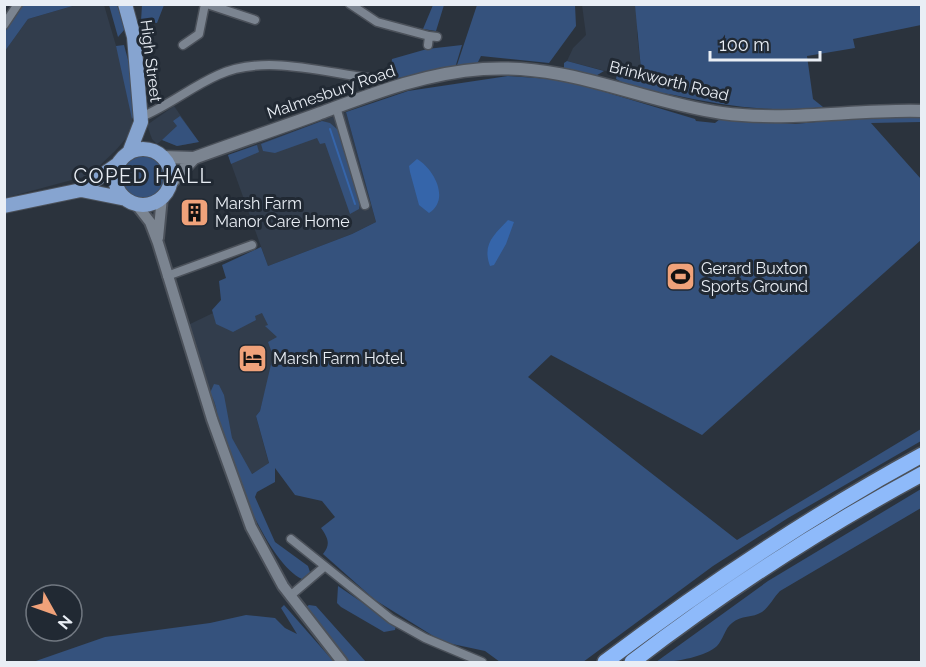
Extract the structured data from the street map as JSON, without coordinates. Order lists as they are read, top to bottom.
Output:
{
  "streets": {
    "main road": ["High Street", "Brinkworth Road", "Malmesbury Road"]
  },
  "crossings": [
    ["Brinkworth Road", "Malmesbury Road"]
  ],
  "districts": ["COPED HALL"],
  "places": {
    "building": ["Marsh Farm Manor Care Home"],
    "sports": ["Gerard Buxton Sports Ground"],
    "hotel": ["Marsh Farm Hotel"]
  },
  "scale_bar": "100 m",
  "north": "bottom right"
}
